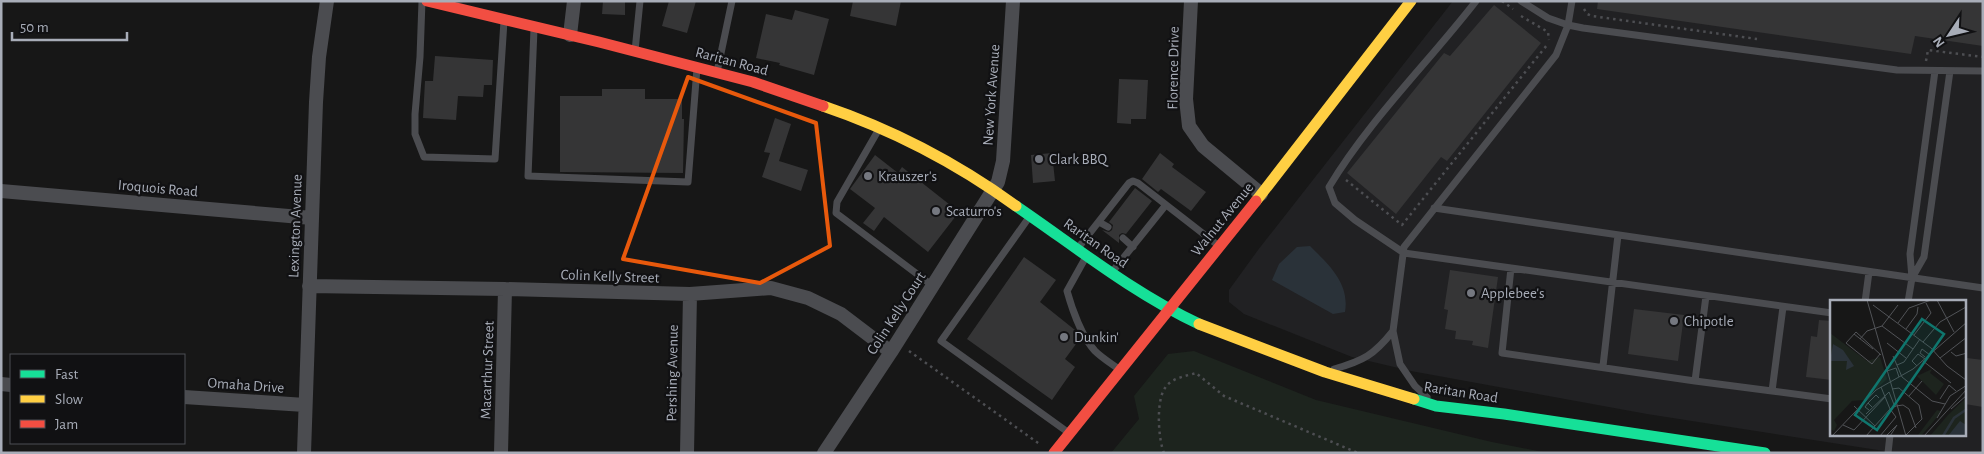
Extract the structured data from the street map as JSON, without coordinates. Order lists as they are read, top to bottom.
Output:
{
  "streets": {
    "main road": ["Raritan Road", "Walnut Avenue"],
    "street": [
      "Florence Drive",
      "New York Avenue",
      "Iroquois Road",
      "Lexington Avenue",
      "Colin Kelly Street",
      "Colin Kelly Court",
      "Macarthur Street",
      "Pershing Avenue",
      "Omaha Drive"
    ]
  },
  "crossings": [
    ["Raritan Road", "New York Avenue"],
    ["Raritan Road", "Walnut Avenue"],
    ["Raritan Road", "Colin Kelly Court"],
    ["Florence Drive", "Walnut Avenue"],
    ["New York Avenue", "Colin Kelly Court"],
    ["Iroquois Road", "Lexington Avenue"],
    ["Lexington Avenue", "Colin Kelly Street"],
    ["Lexington Avenue", "Omaha Drive"],
    ["Colin Kelly Street", "Colin Kelly Court"],
    ["Colin Kelly Street", "Macarthur Street"],
    ["Colin Kelly Street", "Pershing Avenue"]
  ],
  "places": [
    "Clark BBQ",
    "Krauszer's",
    "Scaturro's",
    "Applebee's",
    "Chipotle",
    "Dunkin'"
  ],
  "legend": ["Fast", "Slow", "Jam"],
  "scale_bar": "50 m",
  "north": "bottom left"
}
